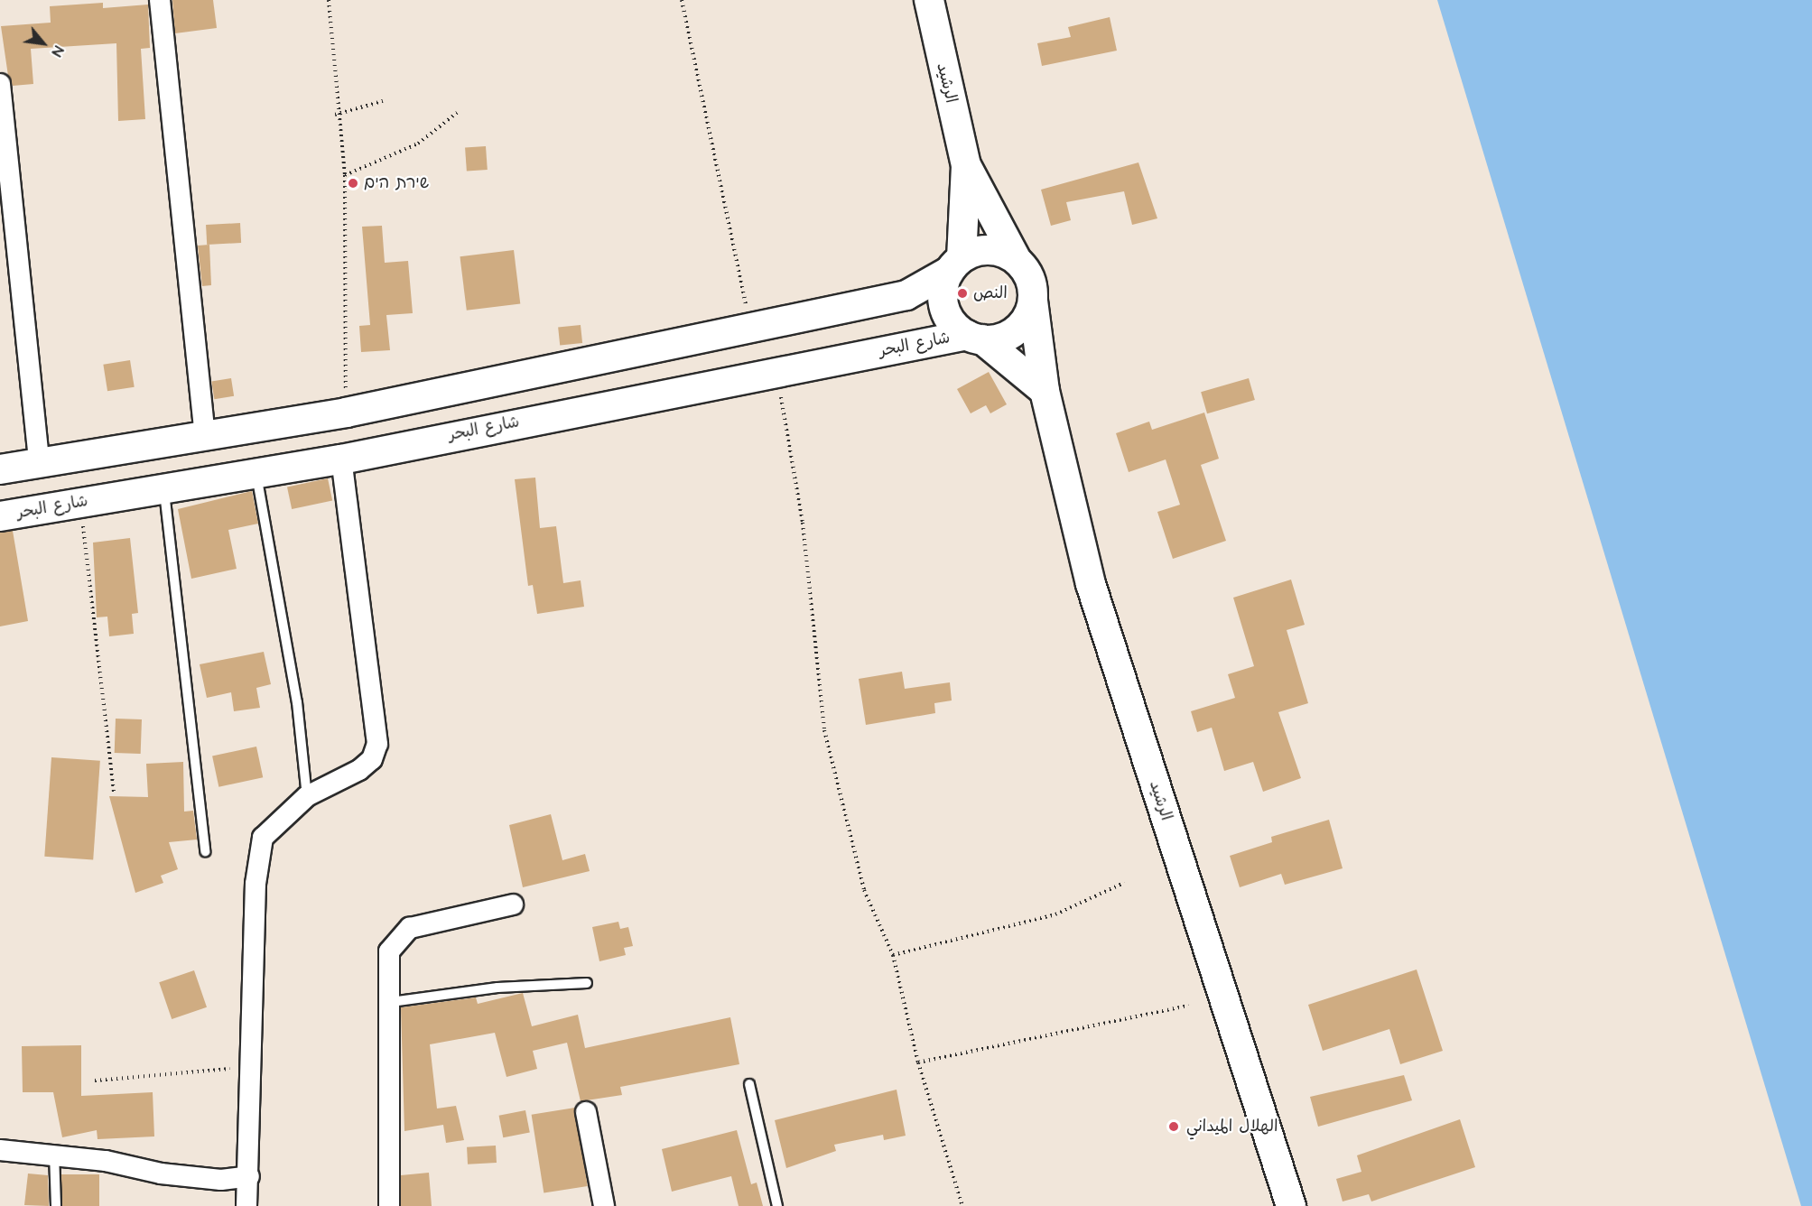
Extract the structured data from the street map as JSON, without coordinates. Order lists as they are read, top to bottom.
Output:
{
  "streets": {
    "main road": ["الرشيد", "شارع البحر"]
  },
  "crossings": [
    ["الرشيد", "شارع البحر"]
  ],
  "places": ["שירת הים", "النص", "الهلال الميداني"],
  "north": "bottom right"
}
